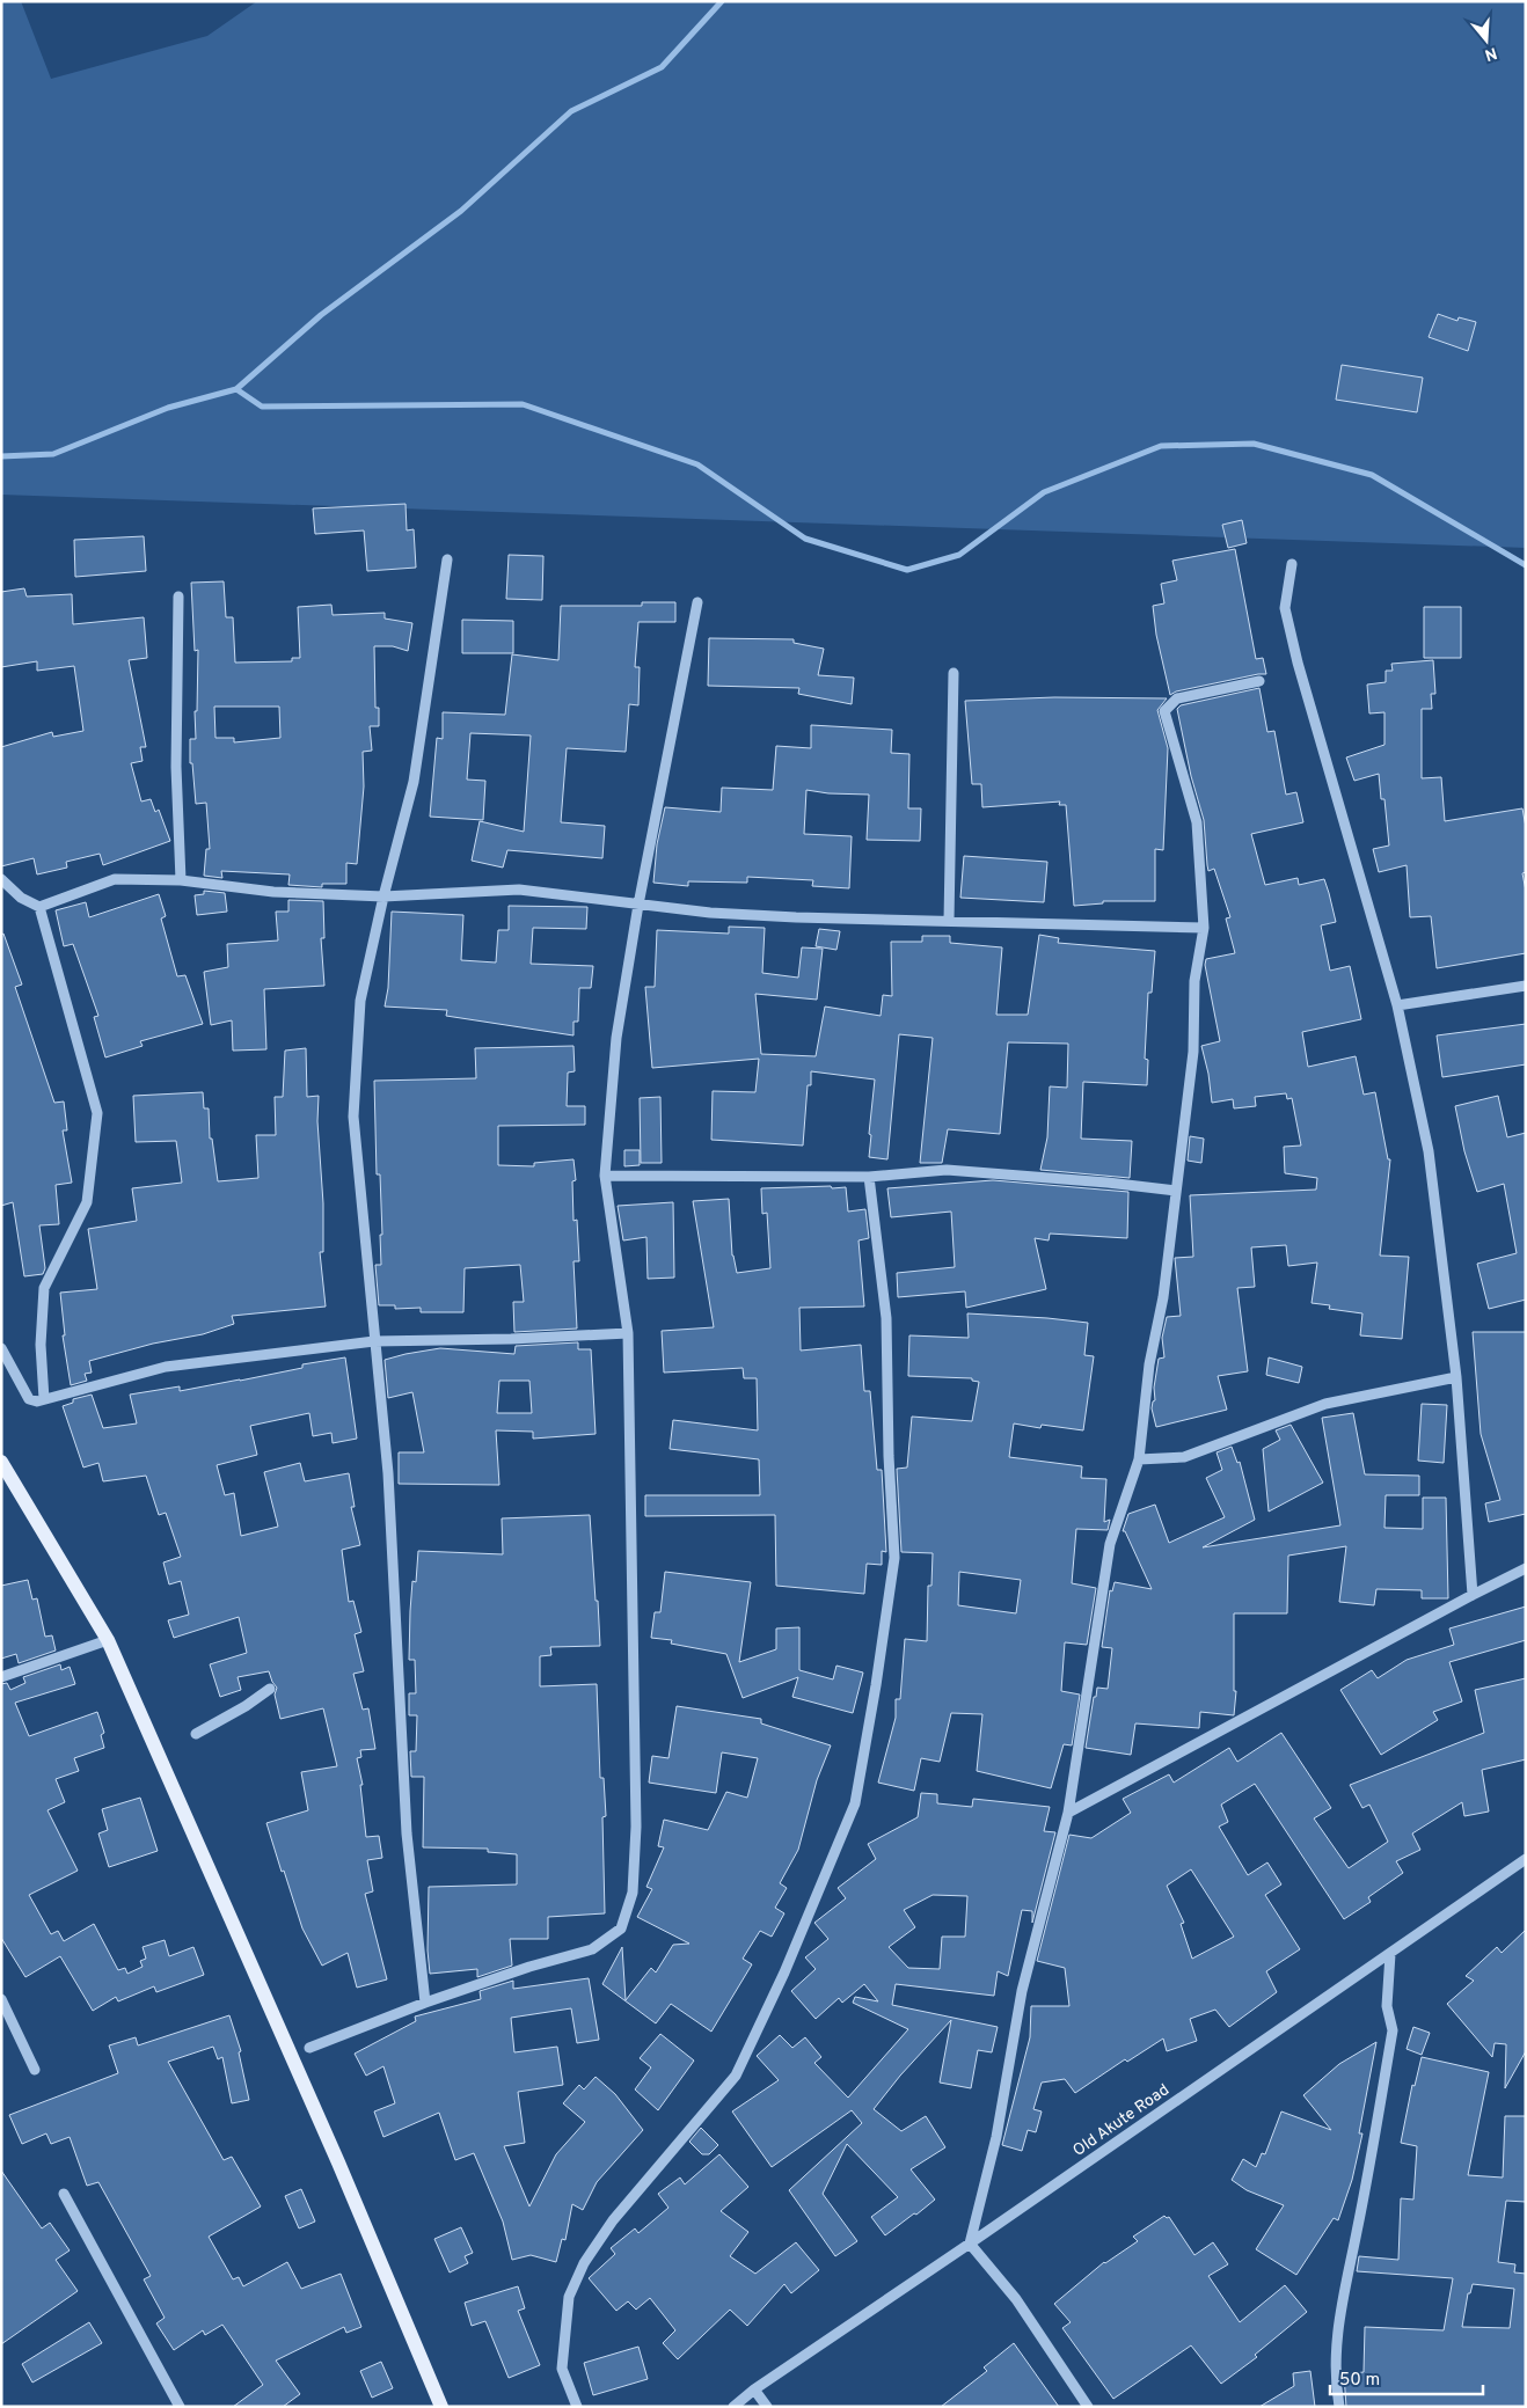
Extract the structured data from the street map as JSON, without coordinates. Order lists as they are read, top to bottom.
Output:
{
  "streets": {
    "street": ["Old Akute Road"]
  },
  "scale_bar": "50 m",
  "north": "bottom"
}
